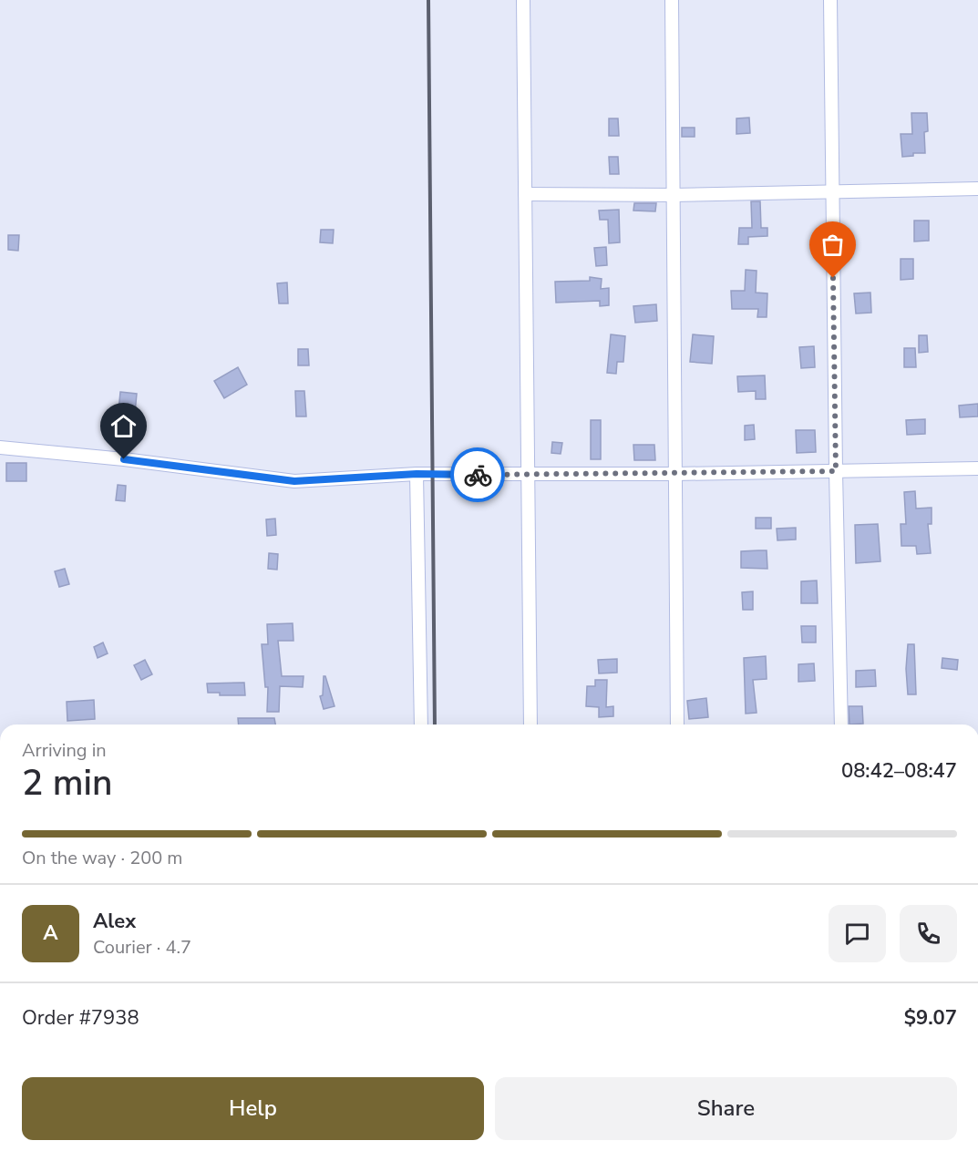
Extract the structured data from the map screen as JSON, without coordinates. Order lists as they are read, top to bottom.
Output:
{
  "page": {
    "heading": ["2 min", "Arriving in", "08:42–08:47"],
    "panel": [
      "Alex",
      "Courier · 4.7",
      "Order #7938",
      "$9.07"
    ],
    "bar": "On the way · 200 m",
    "round": "A",
    "buttons": ["Help", "Share"]
  }
}
